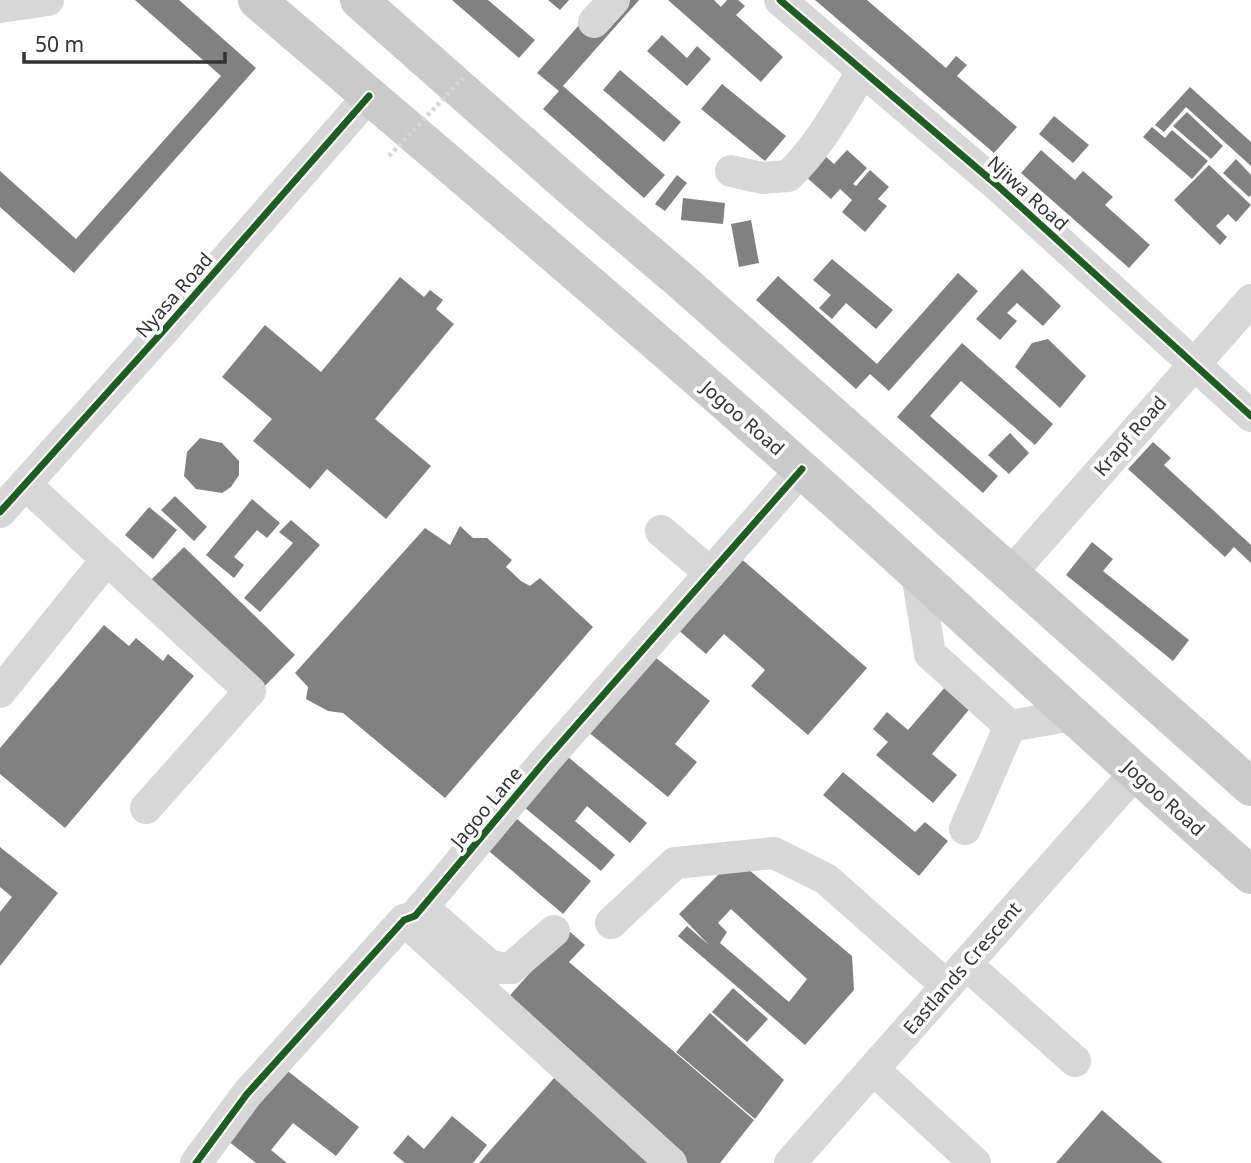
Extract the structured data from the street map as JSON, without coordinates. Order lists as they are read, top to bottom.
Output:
{
  "streets": {
    "main road": ["Jogoo Road"],
    "street": [
      "Njiwa Road",
      "Nyasa Road",
      "Krapf Road",
      "Jagoo Lane",
      "Eastlands Crescent"
    ]
  },
  "crossings": [
    ["Njiwa Road", "Krapf Road"],
    ["Nyasa Road", "Jogoo Road"],
    ["Jogoo Road", "Jagoo Lane"],
    ["Jogoo Road", "Eastlands Crescent"]
  ],
  "scale_bar": "50 m"
}
